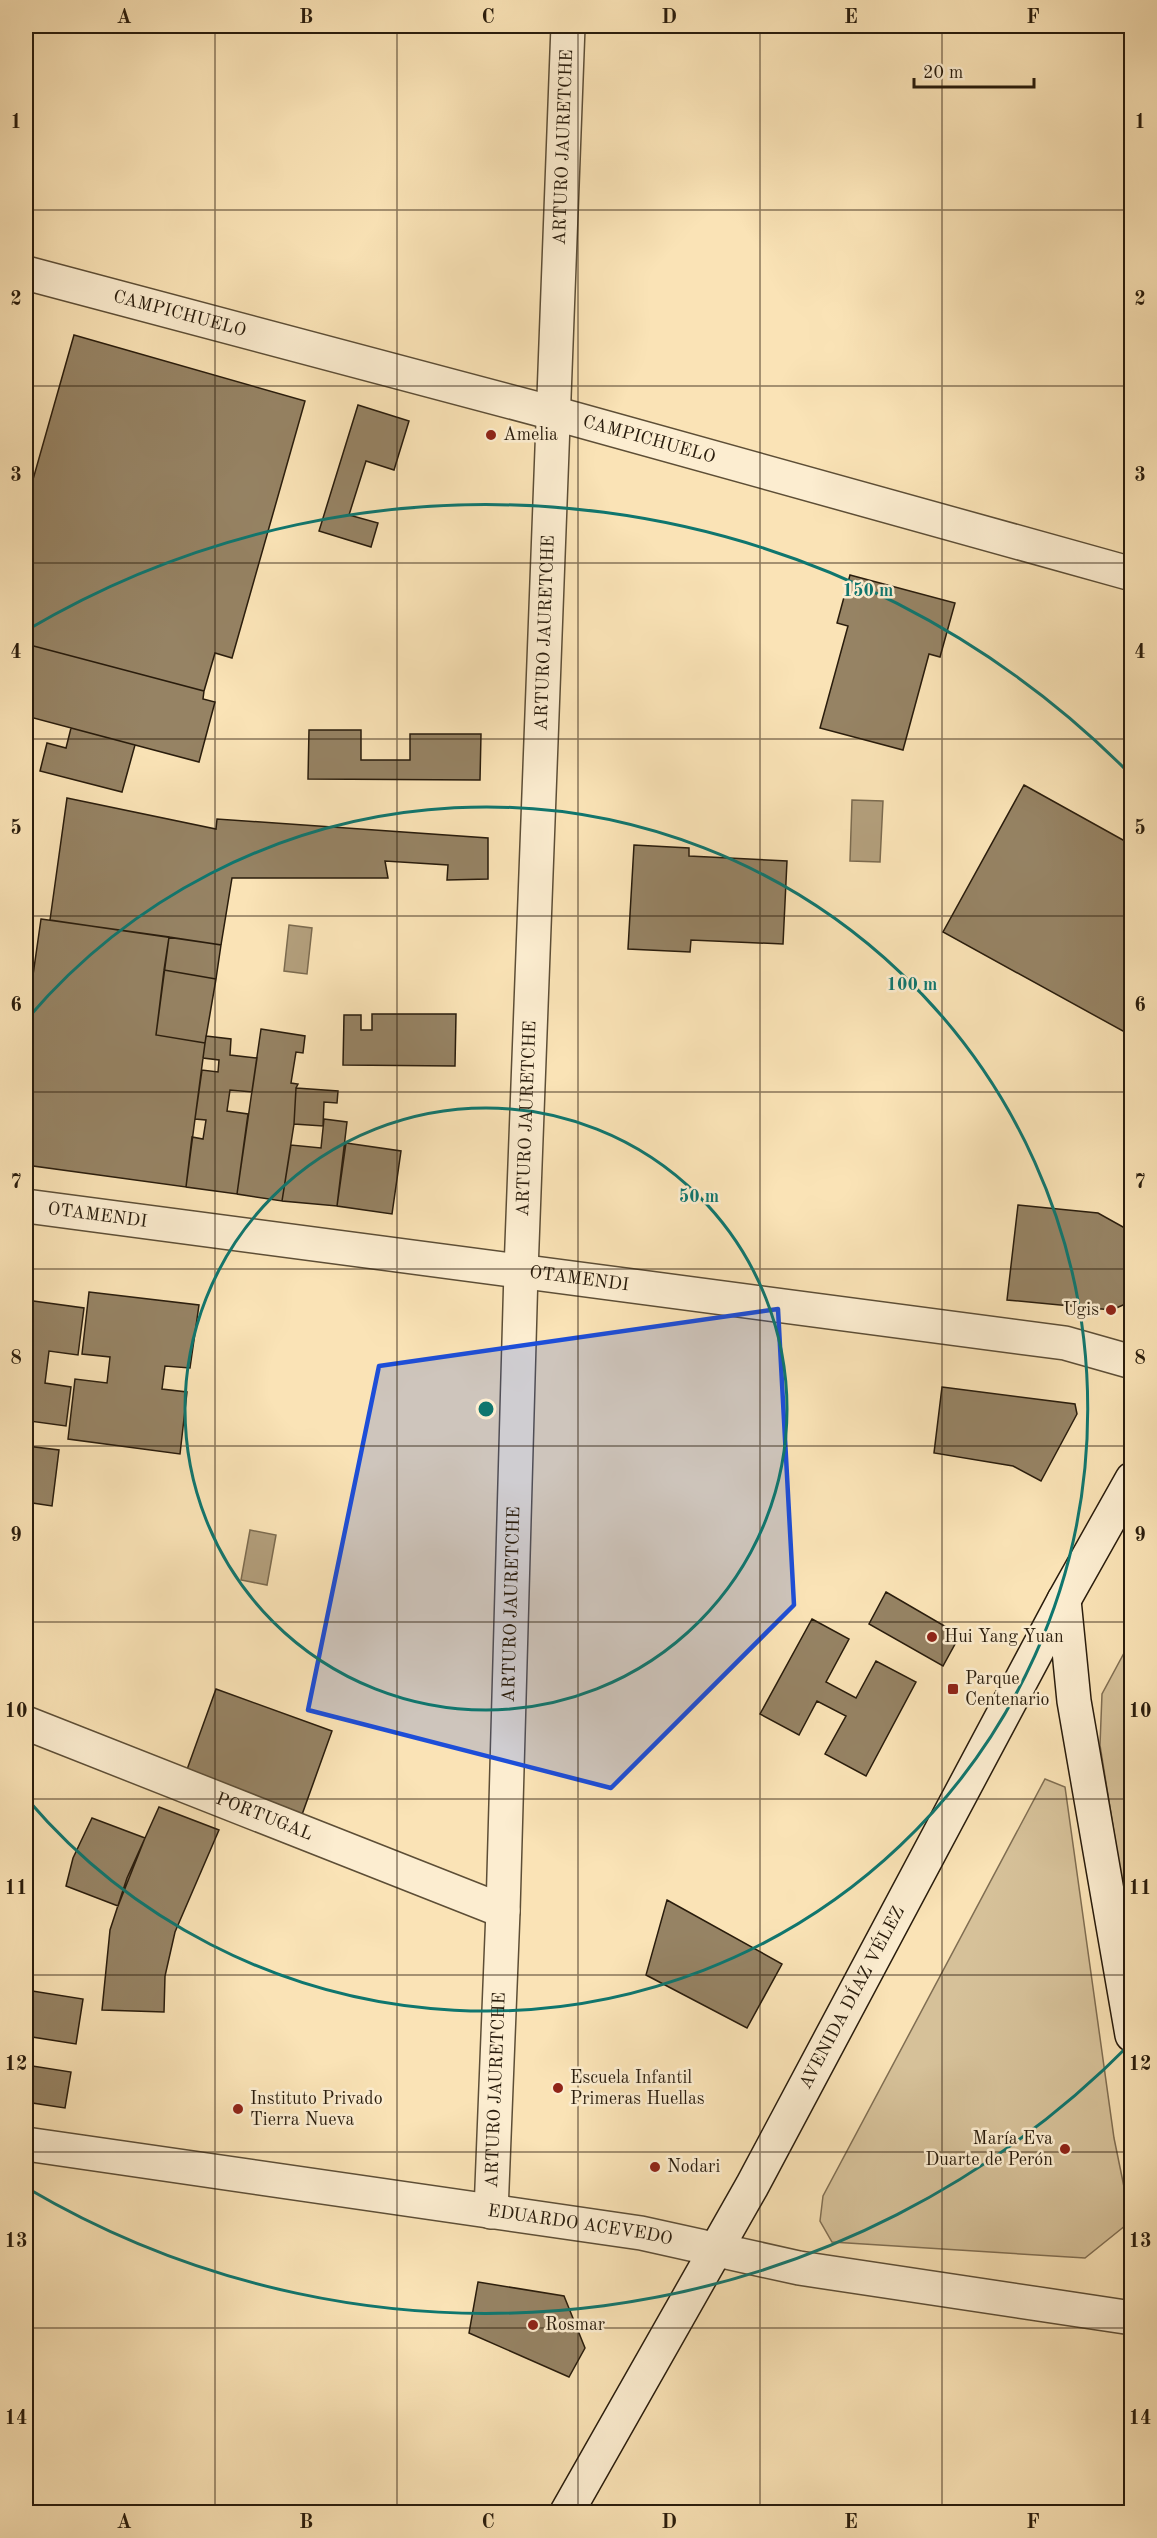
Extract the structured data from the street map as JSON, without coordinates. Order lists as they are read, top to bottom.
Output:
{
  "streets": {
    "street": [
      "ARTURO JAURETCHE",
      "CAMPICHUELO",
      "OTAMENDI",
      "PORTUGAL",
      "AVENIDA DÍAZ VÉLEZ",
      "EDUARDO ACEVEDO"
    ]
  },
  "crossings": [
    ["ARTURO JAURETCHE", "CAMPICHUELO"],
    ["ARTURO JAURETCHE", "OTAMENDI"],
    ["ARTURO JAURETCHE", "PORTUGAL"],
    ["ARTURO JAURETCHE", "EDUARDO ACEVEDO"],
    ["AVENIDA DÍAZ VÉLEZ", "EDUARDO ACEVEDO"]
  ],
  "places": {
    "other": [
      "Amelia",
      "Ugis",
      "Hui Yang Yuan",
      "Escuela Infantil Primeras Huellas",
      "Instituto Privado Tierra Nueva",
      "María Eva Duarte de Perón",
      "Nodari",
      "Rosmar"
    ],
    "transit": ["Parque Centenario"]
  },
  "scale_bar": "20 m",
  "grid": {
    "columns": [
      "A",
      "B",
      "C",
      "D",
      "E",
      "F"
    ],
    "rows": [
      "1",
      "2",
      "3",
      "4",
      "5",
      "6",
      "7",
      "8",
      "9",
      "10",
      "11",
      "12",
      "13",
      "14"
    ]
  },
  "rings": ["150 m", "100 m", "50 m"]
}
